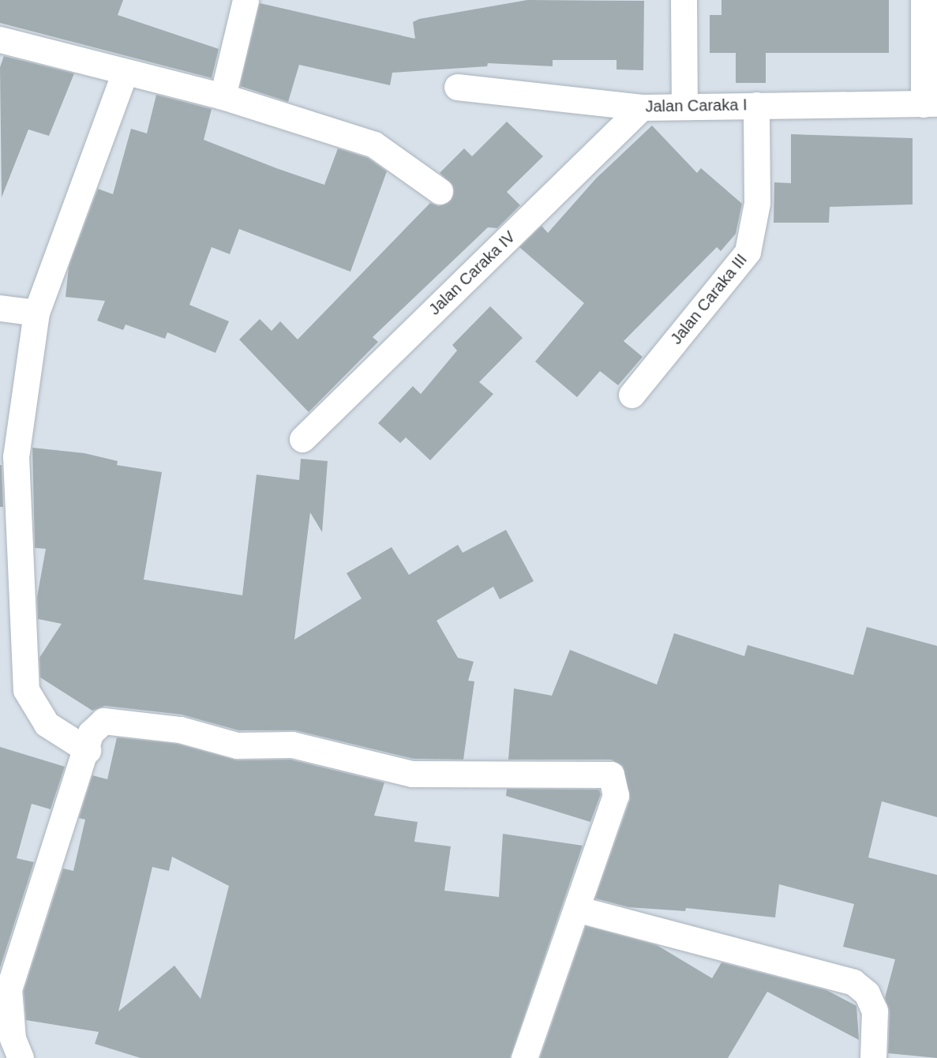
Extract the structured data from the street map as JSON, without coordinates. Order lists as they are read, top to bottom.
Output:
{
  "streets": {
    "street": ["Jalan Caraka I", "Jalan Caraka IV", "Jalan Caraka III"]
  },
  "crossings": [
    ["Jalan Caraka I", "Jalan Caraka IV"],
    ["Jalan Caraka I", "Jalan Caraka III"]
  ]
}
